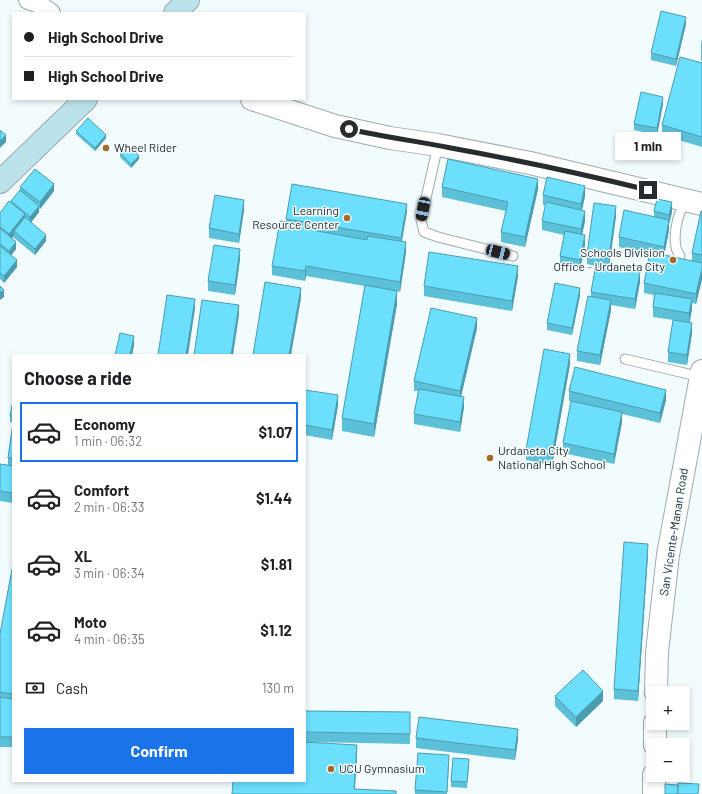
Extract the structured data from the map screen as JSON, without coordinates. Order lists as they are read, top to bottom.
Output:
{
  "streets": {
    "street": ["San Vicente-Manan Road"]
  },
  "places": [
    "Wheel Rider",
    "Learning Resource Center",
    "Schools Division Office - Urdaneta City",
    "Urdaneta City National High School",
    "UCU Gymnasium"
  ],
  "page": {
    "banner": ["High School Drive", "High School Drive"],
    "bubble": "1 min",
    "heading": "Choose a ride",
    "list": [
      {
        "name": "Economy",
        "note": "1 min · 06:32",
        "value": "$1.07"
      },
      {
        "name": "Comfort",
        "note": "2 min · 06:33",
        "value": "$1.44"
      },
      {
        "name": "XL",
        "note": "3 min · 06:34",
        "value": "$1.81"
      },
      {
        "name": "Moto",
        "note": "4 min · 06:35",
        "value": "$1.12"
      }
    ],
    "pay": ["Cash", "130 m"],
    "map_buttons": ["+", "−"],
    "buttons": "Confirm"
  }
}
